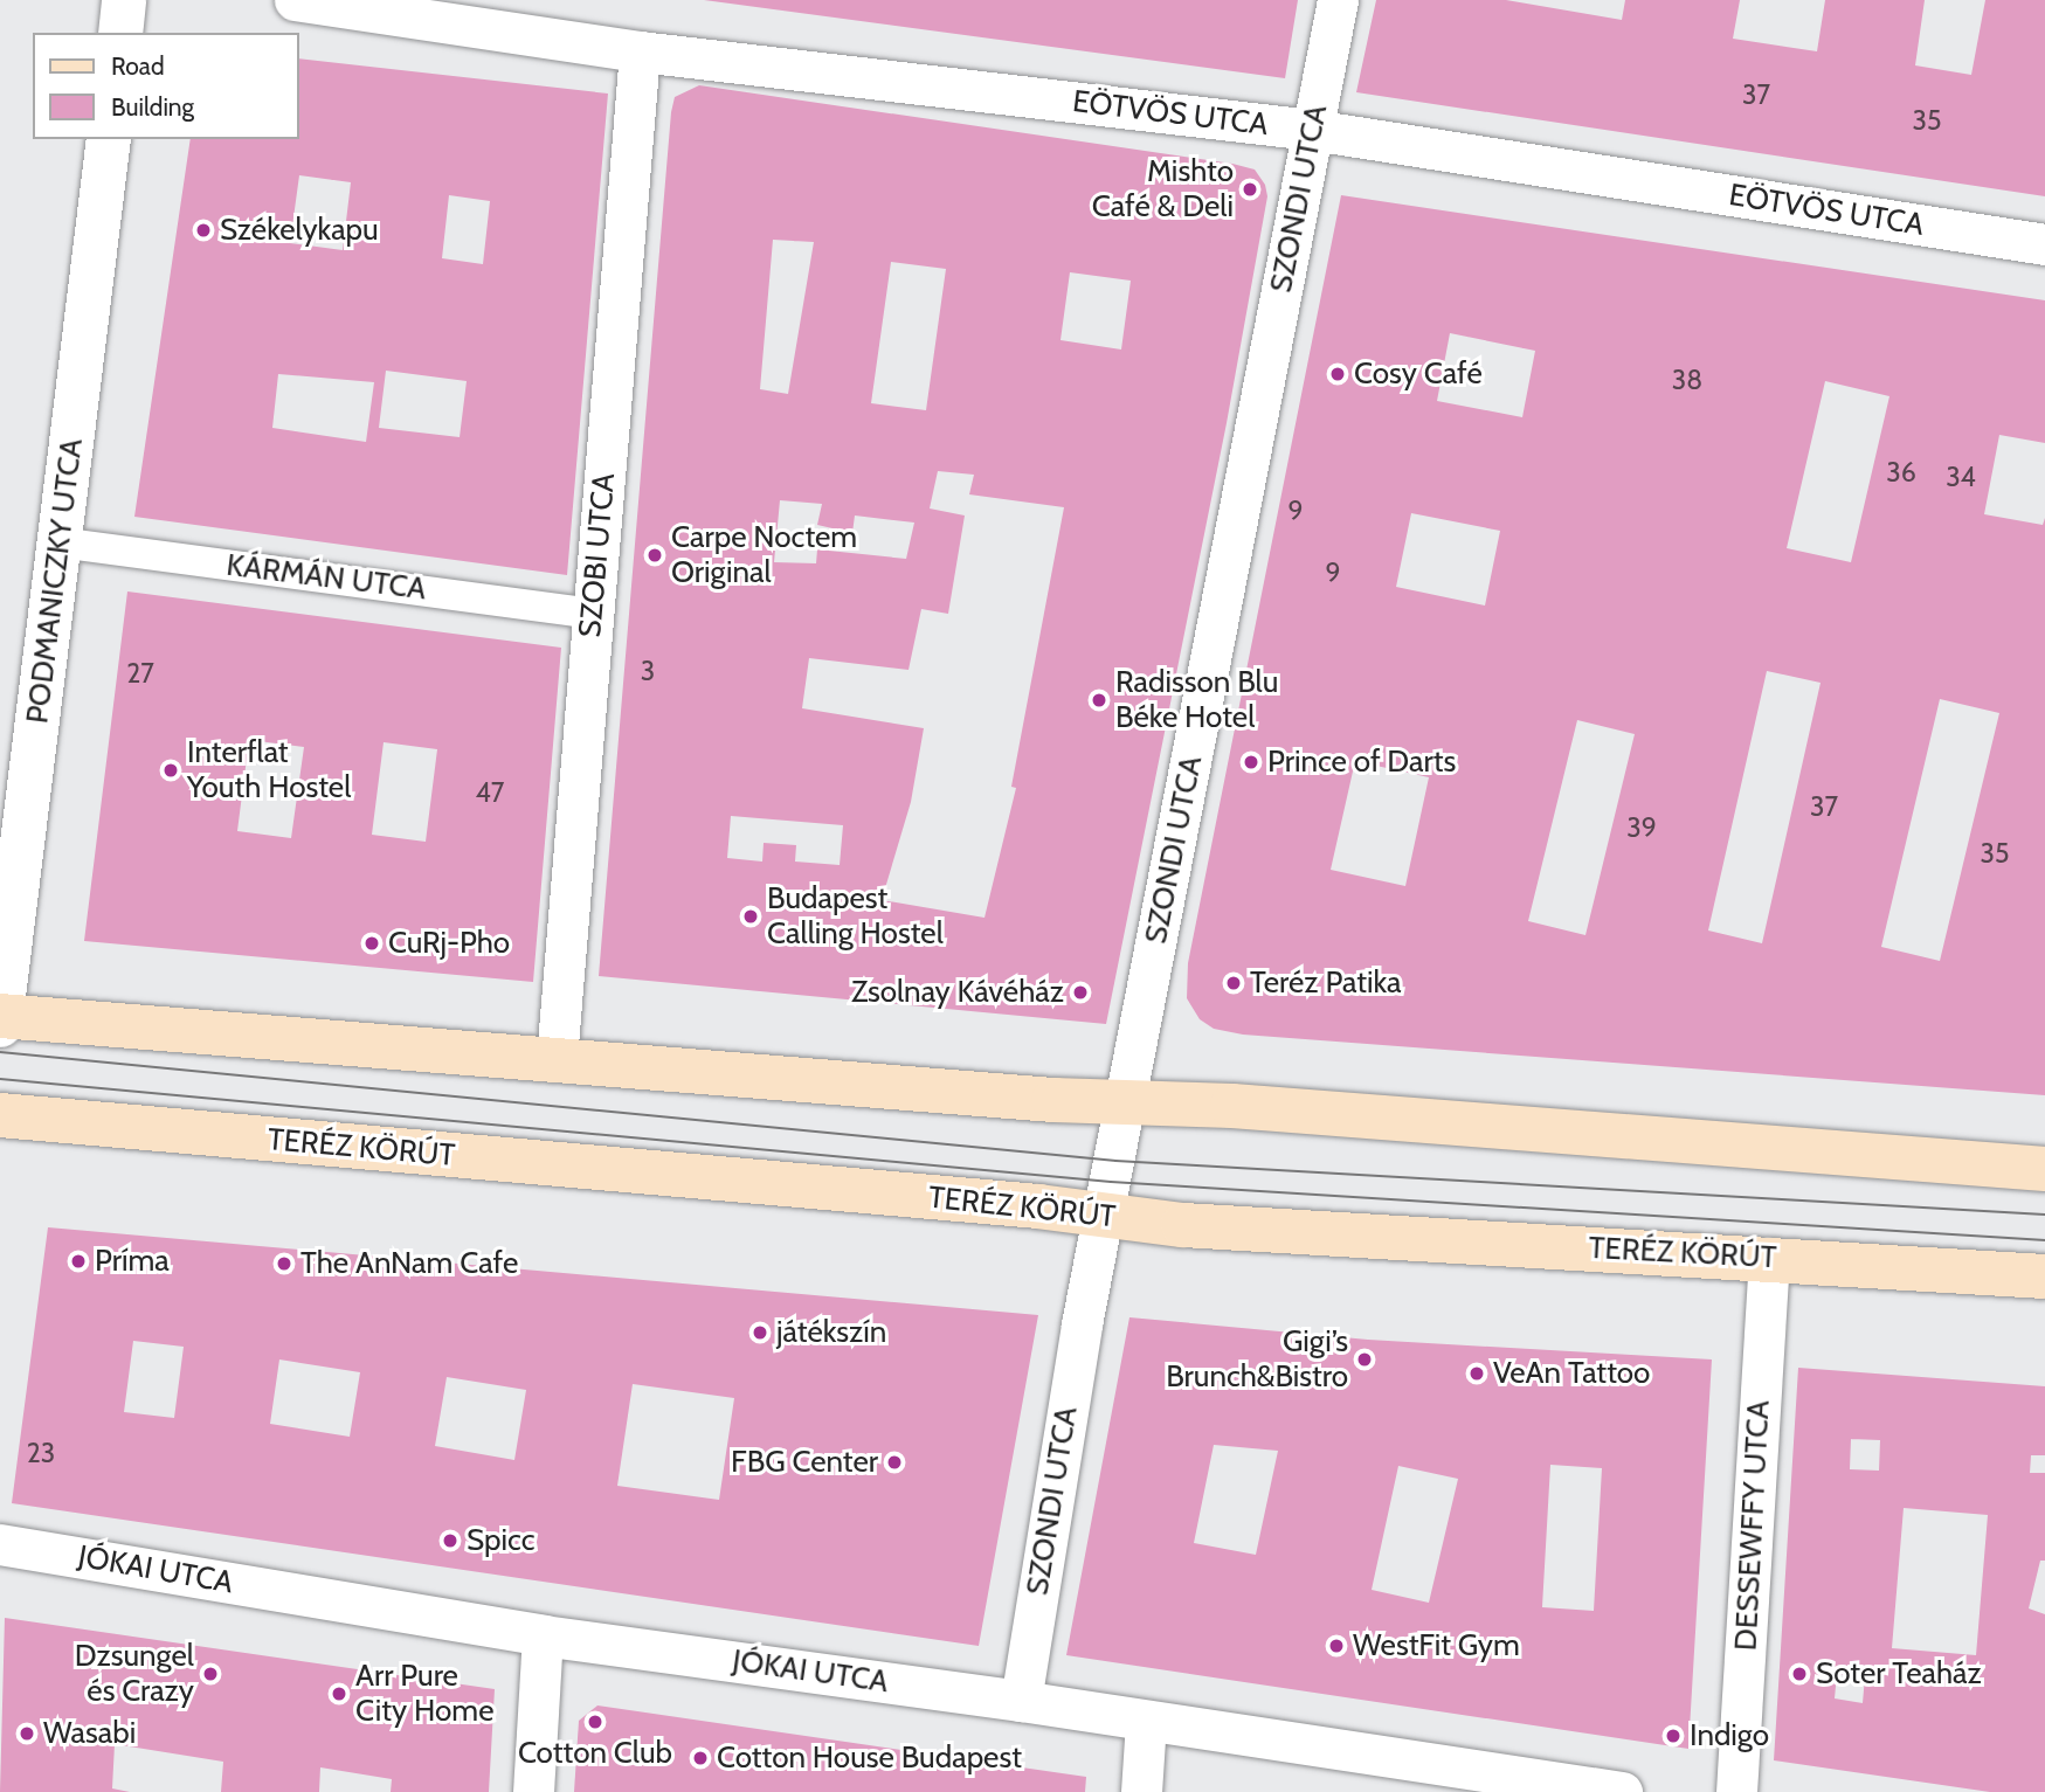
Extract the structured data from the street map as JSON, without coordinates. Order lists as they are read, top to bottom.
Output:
{
  "streets": {
    "main road": ["TERÉZ KÖRÚT"],
    "street": [
      "EÖTVÖS UTCA",
      "SZONDI UTCA",
      "SZOBI UTCA",
      "KÁRMÁN UTCA",
      "PODMANICZKY UTCA",
      "DESSEWFFY UTCA",
      "JÓKAI UTCA"
    ]
  },
  "crossings": [
    ["EÖTVÖS UTCA", "SZONDI UTCA"],
    ["EÖTVÖS UTCA", "SZOBI UTCA"],
    ["SZONDI UTCA", "TERÉZ KÖRÚT"],
    ["SZONDI UTCA", "JÓKAI UTCA"],
    ["SZOBI UTCA", "KÁRMÁN UTCA"],
    ["KÁRMÁN UTCA", "PODMANICZKY UTCA"],
    ["TERÉZ KÖRÚT", "DESSEWFFY UTCA"]
  ],
  "places": [
    "Mishto Café & Deli",
    "Székelykapu",
    "Cosy Café",
    "Carpe Noctem Original",
    "Radisson Blu Béke Hotel",
    "Prince of Darts",
    "Interflat Youth Hostel",
    "Budapest Calling Hostel",
    "CuRj-Pho",
    "Teréz Patika",
    "Zsolnay Kávéház",
    "Príma",
    "The AnNam Cafe",
    "játékszín",
    "Gigi’s Brunch&Bistro",
    "VeAn Tattoo",
    "FBG Center",
    "Spicc",
    "WestFit Gym",
    "Dzsungel és Crazy",
    "Soter Teaház",
    "Arr Pure City Home",
    "Cotton Club",
    "Wasabi",
    "Indigo",
    "Cotton House Budapest"
  ],
  "house_numbers": [
    "37",
    "35",
    "38",
    "36",
    "34",
    "9",
    "9",
    "3",
    "27",
    "47",
    "37",
    "39",
    "35",
    "23"
  ],
  "legend": ["Road", "Building"]
}
